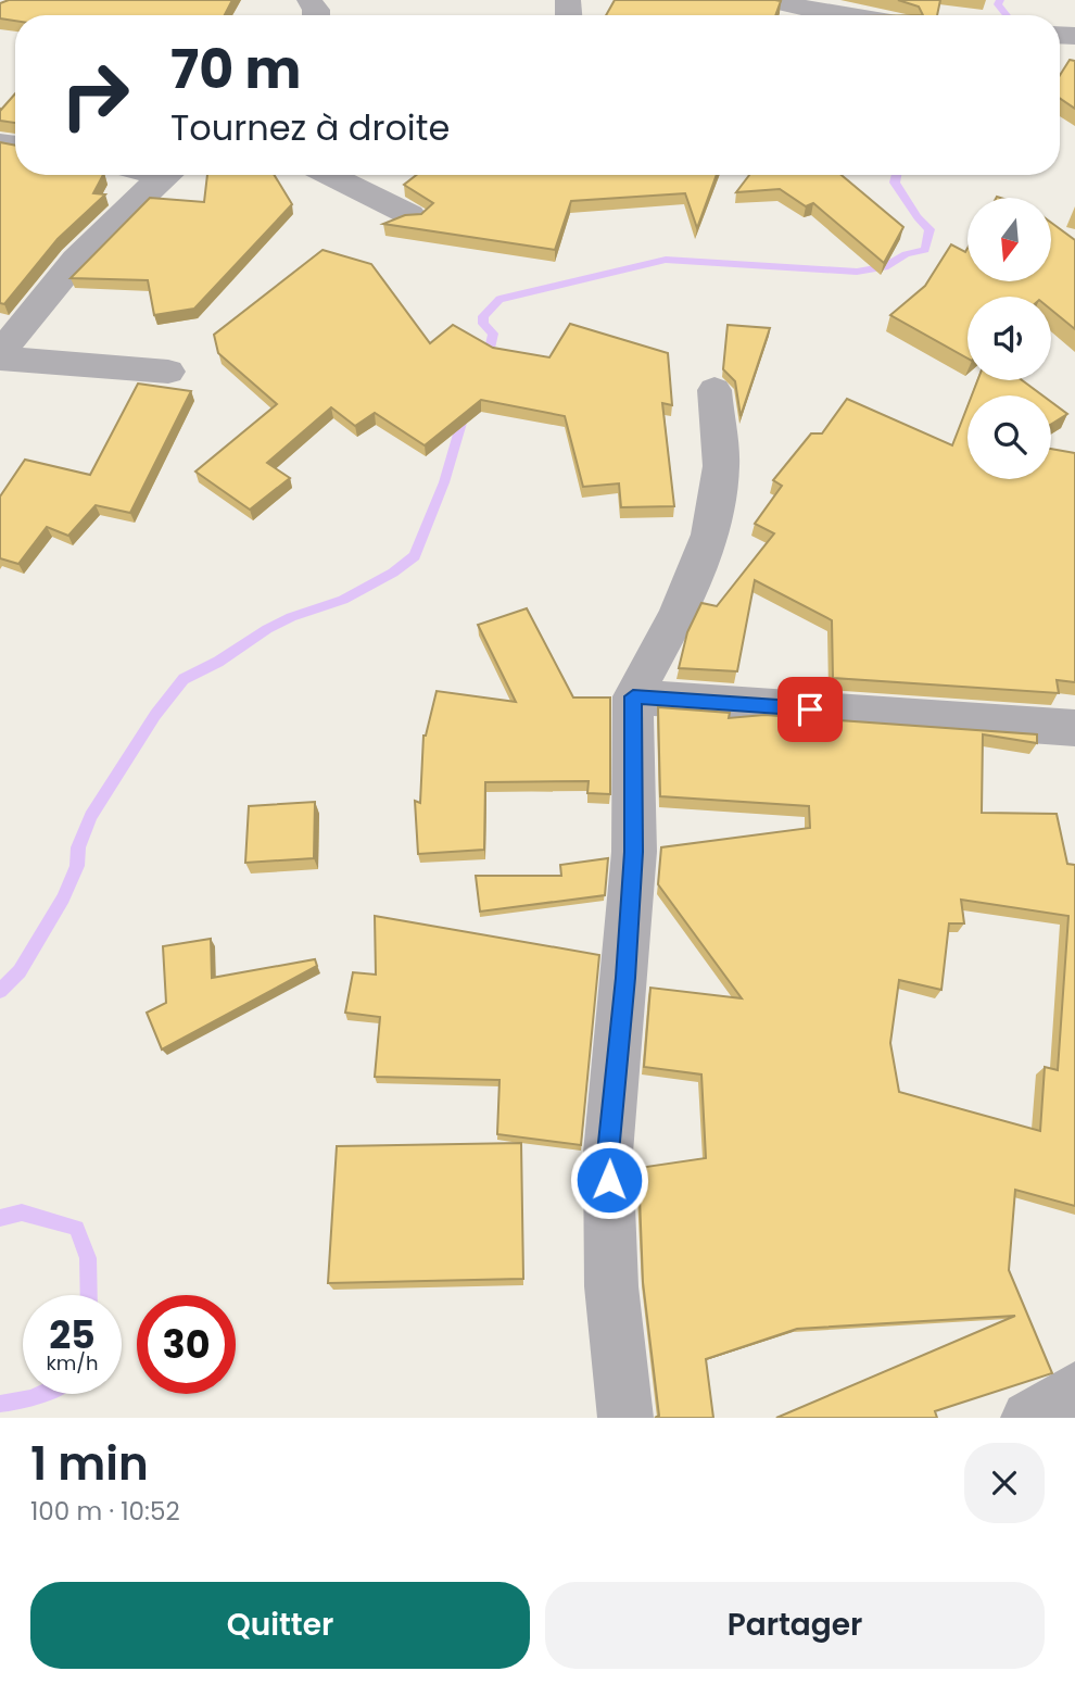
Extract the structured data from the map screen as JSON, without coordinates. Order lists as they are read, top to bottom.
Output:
{
  "north": "bottom",
  "page": {
    "turn": ["70 m", "Tournez à droite"],
    "speed": "25 km/h",
    "limit": "30",
    "heading": ["1 min", "100 m · 10:52"],
    "buttons": ["Quitter", "Partager"]
  }
}
